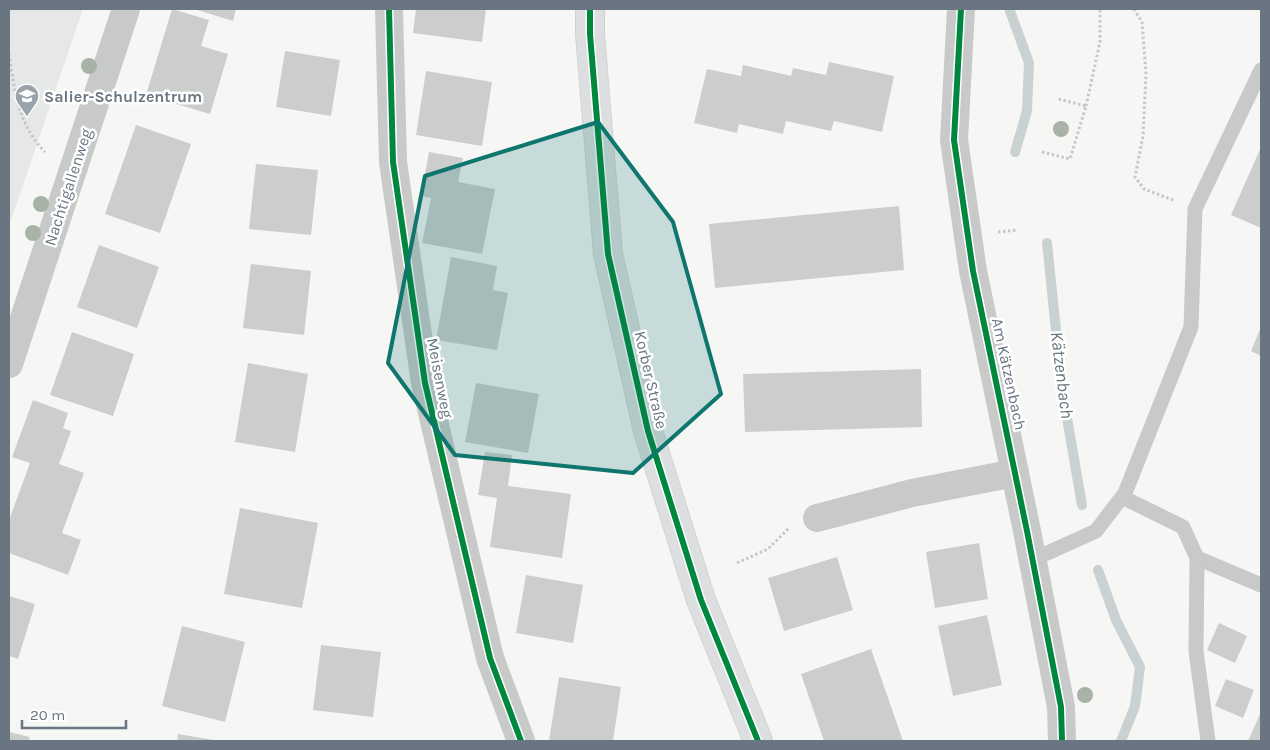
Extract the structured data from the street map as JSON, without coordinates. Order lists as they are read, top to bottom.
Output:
{
  "streets": {
    "street": [
      "Nachtigallenweg",
      "Am Kätzenbach",
      "Meisenweg",
      "Korber Straße"
    ]
  },
  "water": ["Kätzenbach"],
  "places": {
    "school or university": ["Salier-Schulzentrum"]
  },
  "scale_bar": "20 m"
}
